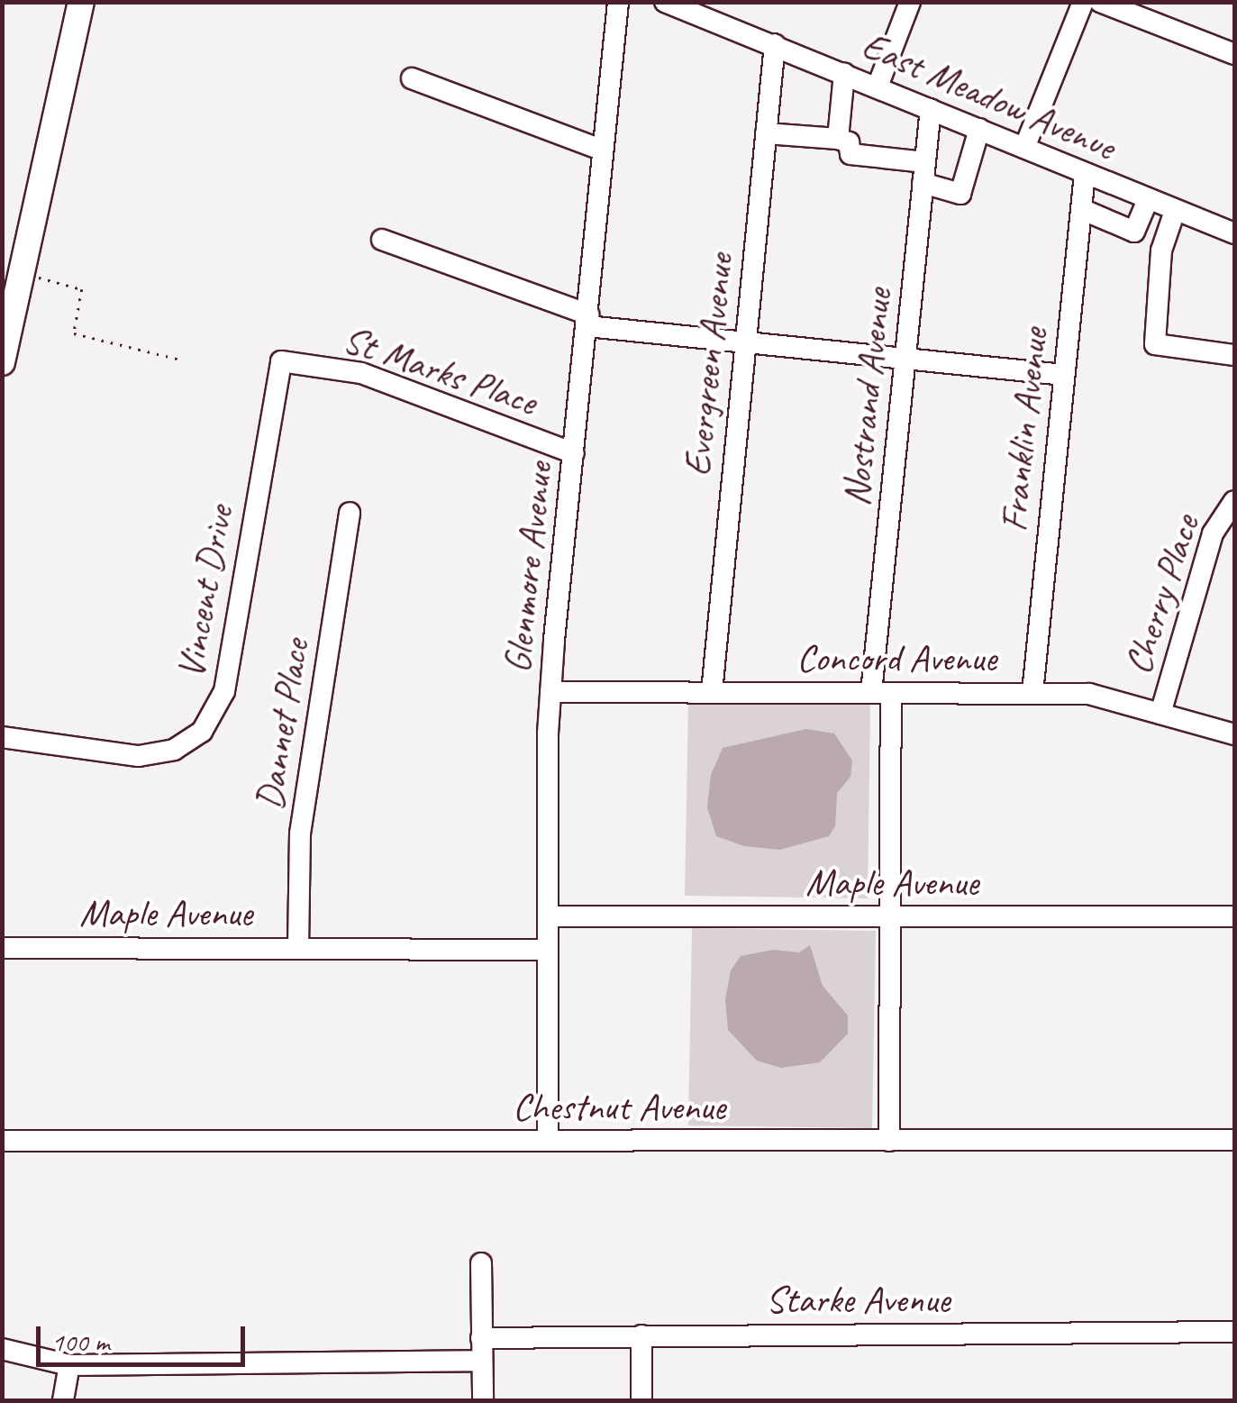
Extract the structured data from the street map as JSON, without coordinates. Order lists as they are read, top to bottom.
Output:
{
  "streets": {
    "street": [
      "East Meadow Avenue",
      "Evergreen Avenue",
      "St Marks Place",
      "Nostrand Avenue",
      "Franklin Avenue",
      "Glenmore Avenue",
      "Vincent Drive",
      "Cherry Place",
      "Concord Avenue",
      "Dannet Place",
      "Maple Avenue",
      "Chestnut Avenue",
      "Starke Avenue"
    ]
  },
  "crossings": [
    ["East Meadow Avenue", "Evergreen Avenue"],
    ["East Meadow Avenue", "Nostrand Avenue"],
    ["East Meadow Avenue", "Franklin Avenue"],
    ["Evergreen Avenue", "Concord Avenue"],
    ["St Marks Place", "Glenmore Avenue"],
    ["St Marks Place", "Vincent Drive"],
    ["Nostrand Avenue", "Concord Avenue"],
    ["Nostrand Avenue", "Maple Avenue"],
    ["Nostrand Avenue", "Chestnut Avenue"],
    ["Franklin Avenue", "Concord Avenue"],
    ["Glenmore Avenue", "Concord Avenue"],
    ["Glenmore Avenue", "Maple Avenue"],
    ["Glenmore Avenue", "Chestnut Avenue"],
    ["Cherry Place", "Concord Avenue"],
    ["Dannet Place", "Maple Avenue"]
  ],
  "scale_bar": "100 m"
}
